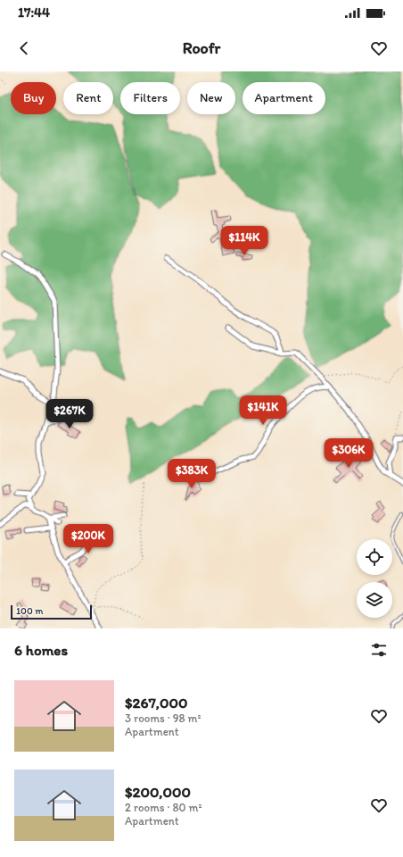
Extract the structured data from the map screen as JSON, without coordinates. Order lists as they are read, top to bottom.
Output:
{
  "scale_bar": "100 m",
  "page": {
    "status": "17:44",
    "header": "Roofr",
    "chip": [
      "Buy",
      "Rent",
      "Filters",
      "New",
      "Apartment"
    ],
    "price": [
      "$114K",
      "$141K",
      "$267K",
      "$306K",
      "$383K",
      "$200K"
    ],
    "scale": "100 m",
    "heading": "6 homes",
    "list": [
      {
        "name": "$267,000",
        "note": "3 rooms · 98 m² · Apartment"
      },
      {
        "name": "$200,000",
        "note": "2 rooms · 80 m² · Apartment"
      }
    ]
  }
}
